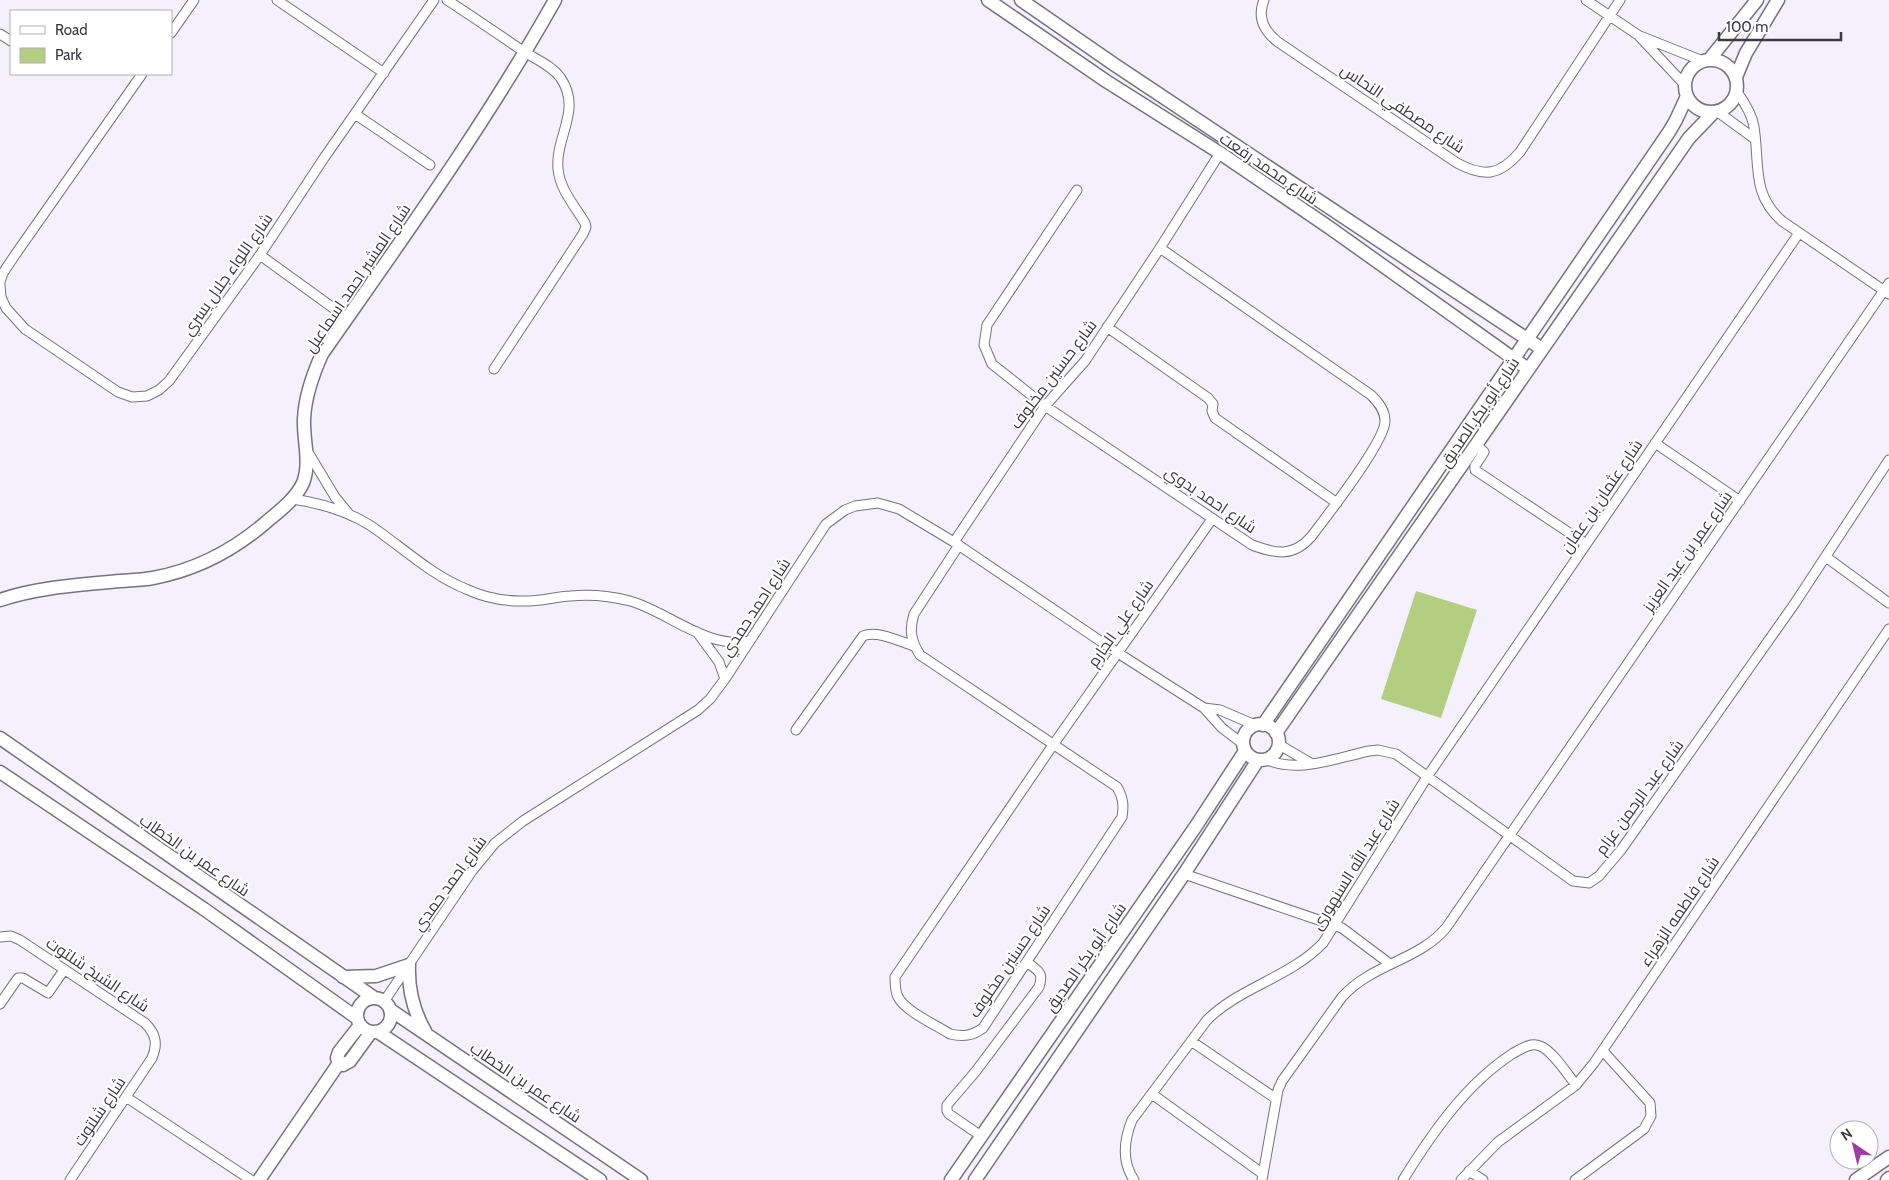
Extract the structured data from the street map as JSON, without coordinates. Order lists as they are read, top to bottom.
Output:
{
  "streets": {
    "street": [
      "شارع مصطفي النحاس",
      "شارع محمد رفعت",
      "شارع اللواء جلال يسري",
      "شارع المشير احمد اسماعيل",
      "شارع حسنين مخلوف",
      "شارع أبو بكر الصديق",
      "شارع عثمان بن عفان",
      "شارع احمد بدوي",
      "شارع عمر بن عبد العزيز",
      "شارع احمد حمدي",
      "شارع علي الجارم",
      "شارع عبد الرحمن عزام",
      "شارع عمر بن الخطاب",
      "شارع عبد الله السنهورى",
      "شارع فاطمه الزهراء",
      "شارع الشيخ شلتوت",
      "شارع شلتوت"
    ]
  },
  "crossings": [
    ["شارع محمد رفعت", "شارع حسنين مخلوف"],
    ["شارع محمد رفعت", "شارع أبو بكر الصديق"],
    ["شارع حسنين مخلوف", "شارع احمد بدوي"],
    ["شارع حسنين مخلوف", "شارع احمد حمدي"],
    ["شارع حسنين مخلوف", "شارع علي الجارم"],
    ["شارع أبو بكر الصديق", "شارع احمد حمدي"],
    ["شارع أبو بكر الصديق", "شارع عبد الرحمن عزام"],
    ["شارع عثمان بن عفان", "شارع عبد الرحمن عزام"],
    ["شارع عثمان بن عفان", "شارع عبد الله السنهورى"],
    ["شارع احمد بدوي", "شارع علي الجارم"],
    ["شارع عمر بن عبد العزيز", "شارع عبد الرحمن عزام"],
    ["شارع احمد حمدي", "شارع علي الجارم"],
    ["شارع احمد حمدي", "شارع عبد الرحمن عزام"],
    ["شارع احمد حمدي", "شارع عمر بن الخطاب"],
    ["شارع عبد الرحمن عزام", "شارع عبد الله السنهورى"],
    ["شارع الشيخ شلتوت", "شارع شلتوت"]
  ],
  "legend": ["Road", "Park"],
  "scale_bar": "100 m",
  "north": "top left"
}
